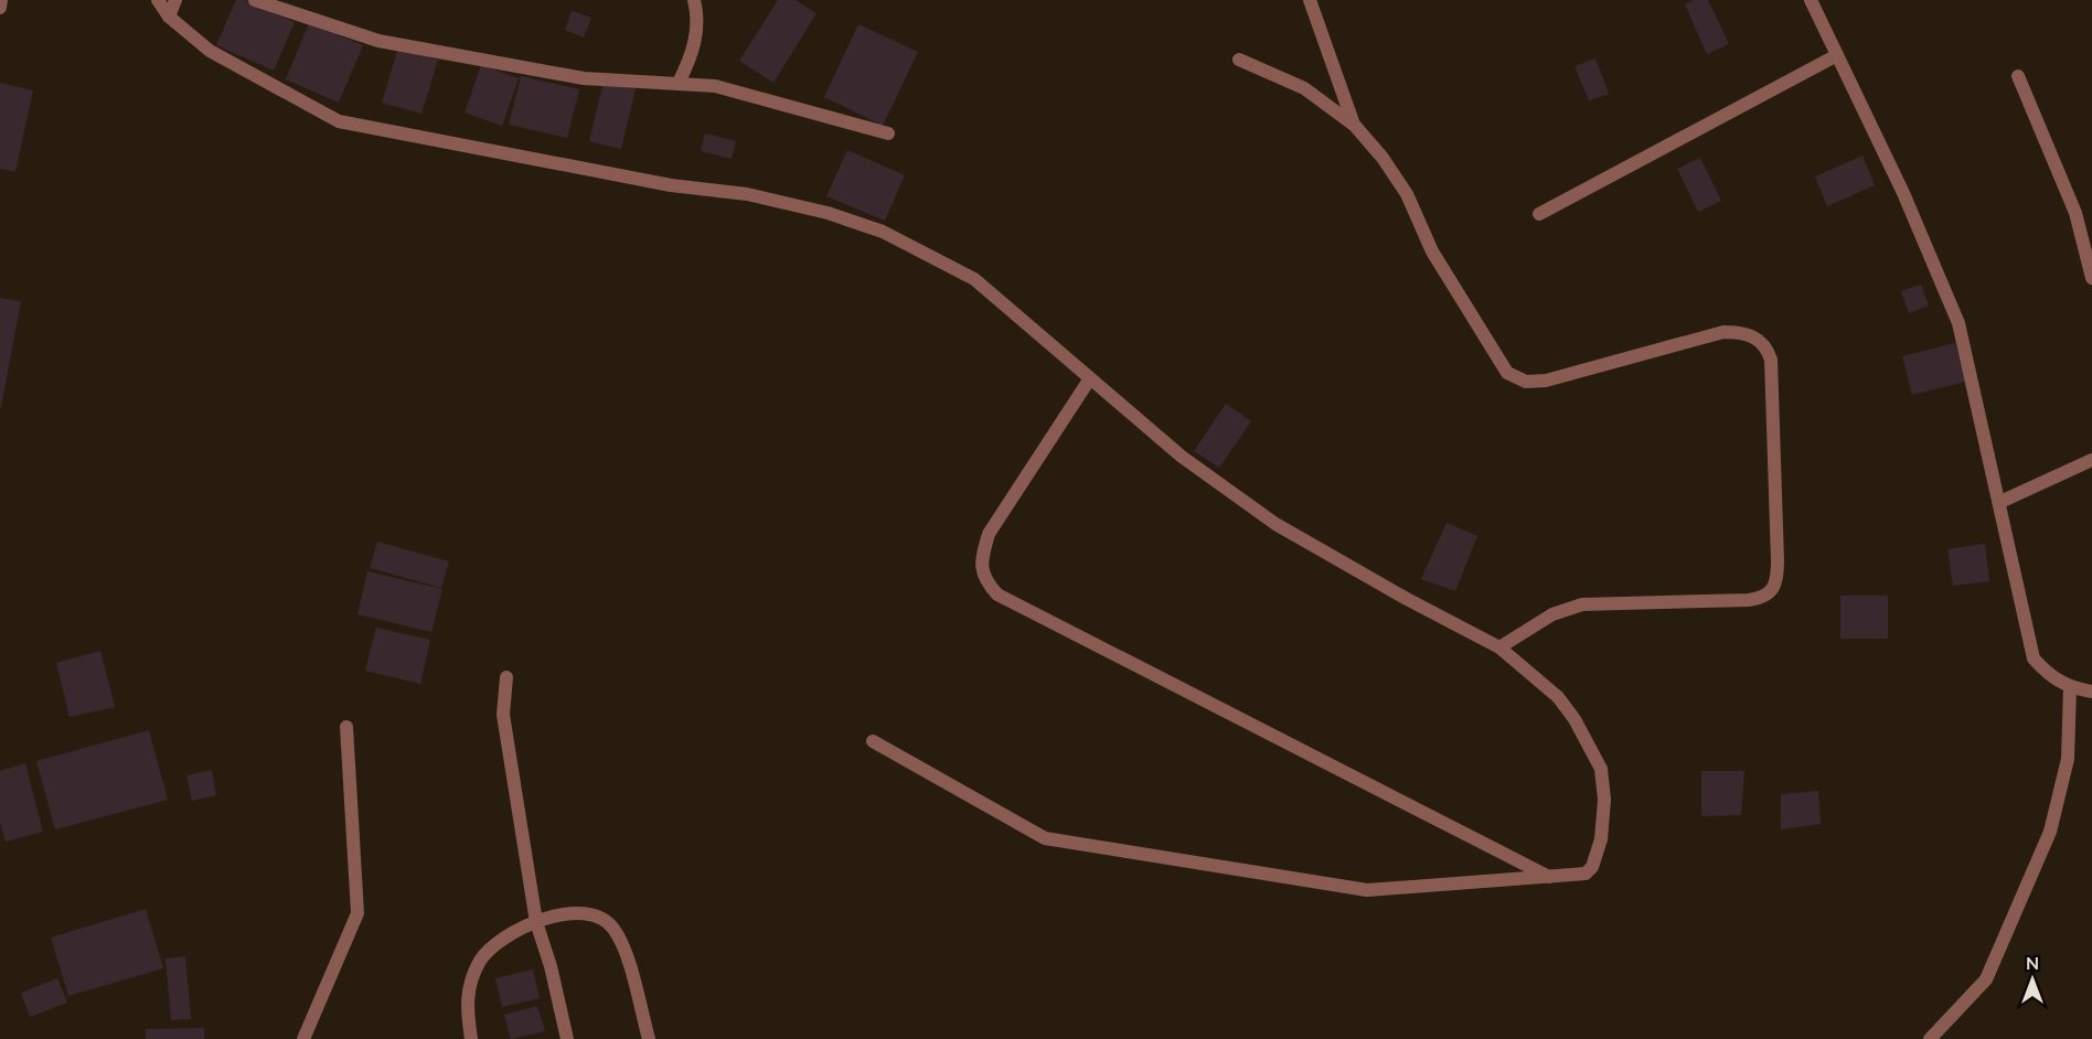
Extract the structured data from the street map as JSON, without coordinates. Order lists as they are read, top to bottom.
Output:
{
  "north": "top"
}
